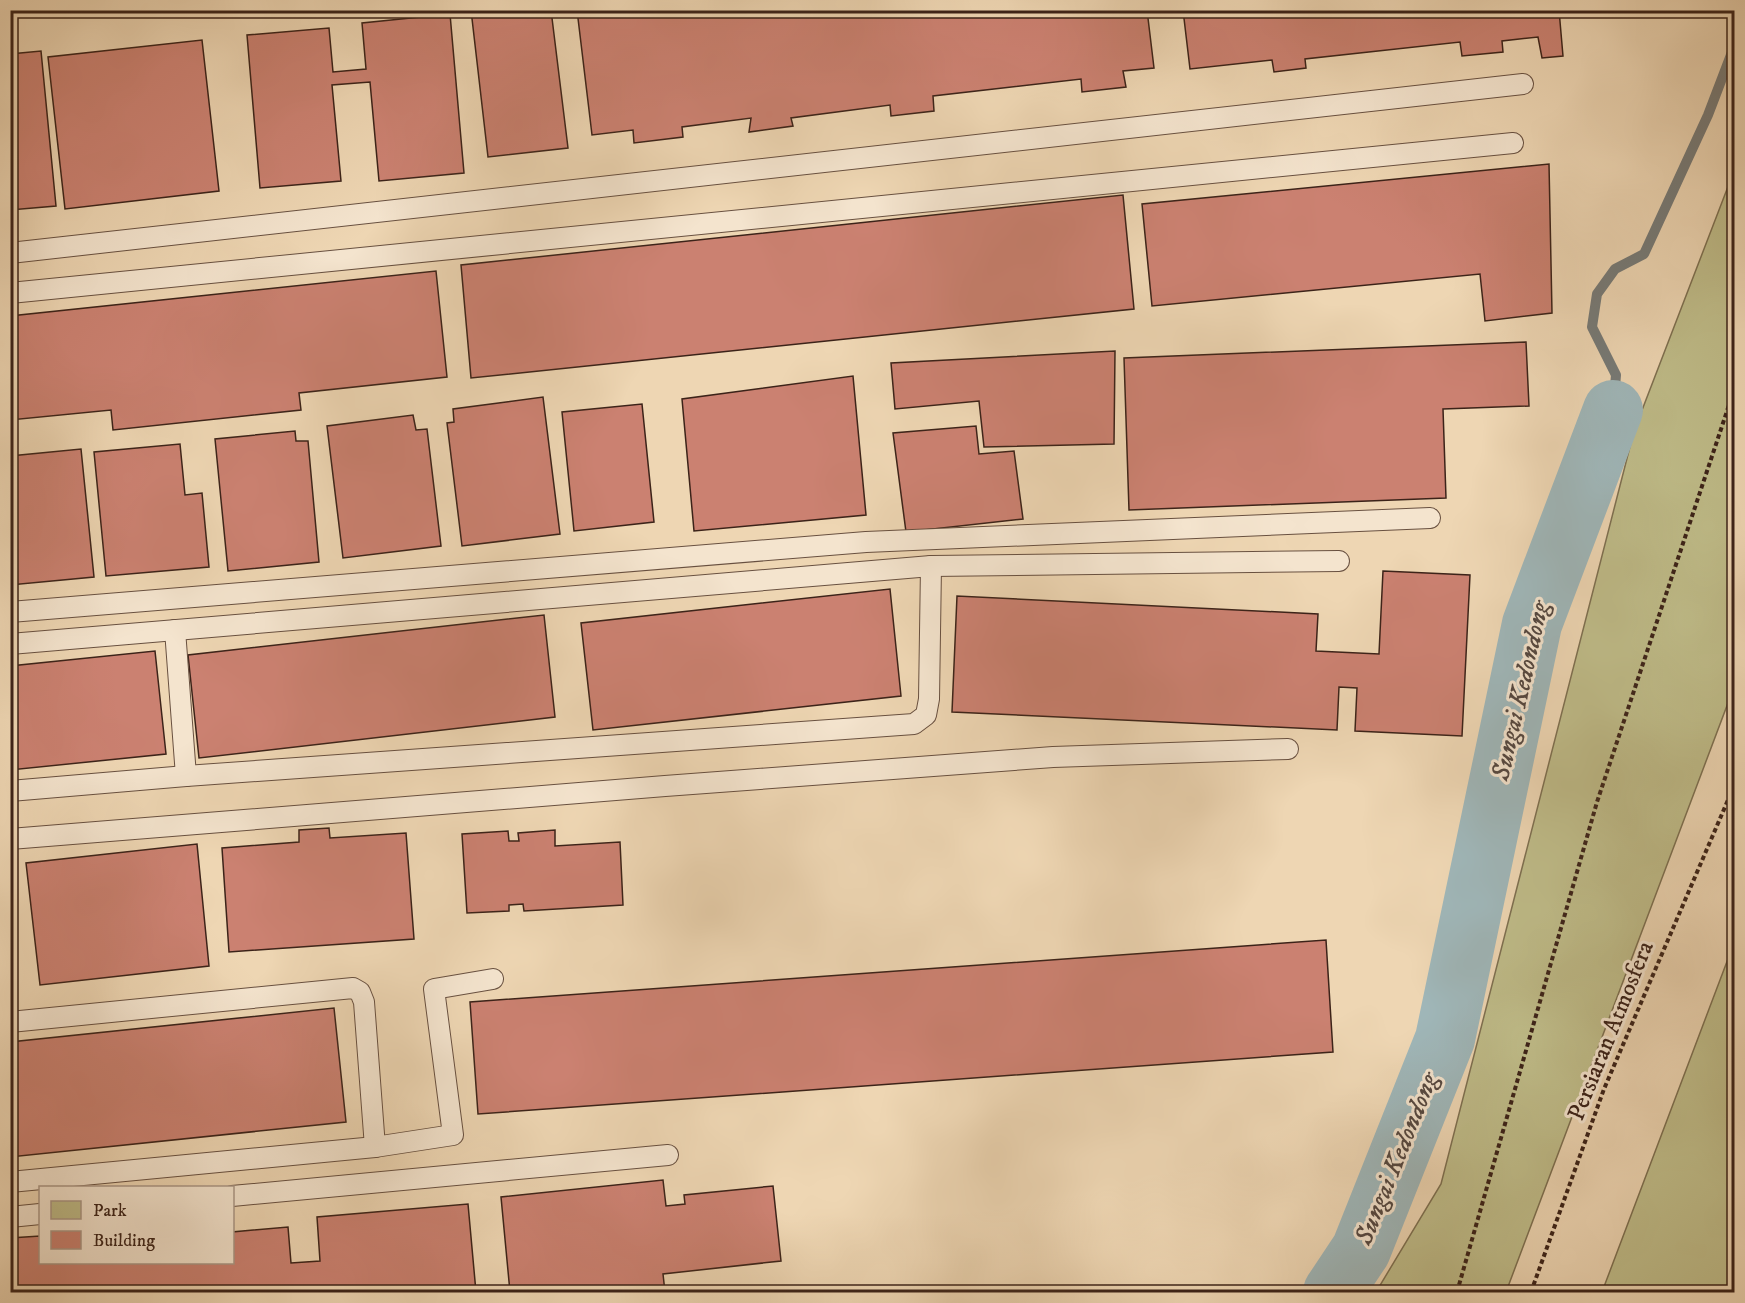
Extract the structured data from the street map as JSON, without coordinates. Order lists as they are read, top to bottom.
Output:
{
  "streets": {
    "path": ["Persiaran Atmosfera"]
  },
  "water": ["Sungai Kedondong"],
  "legend": ["Park", "Building"]
}
